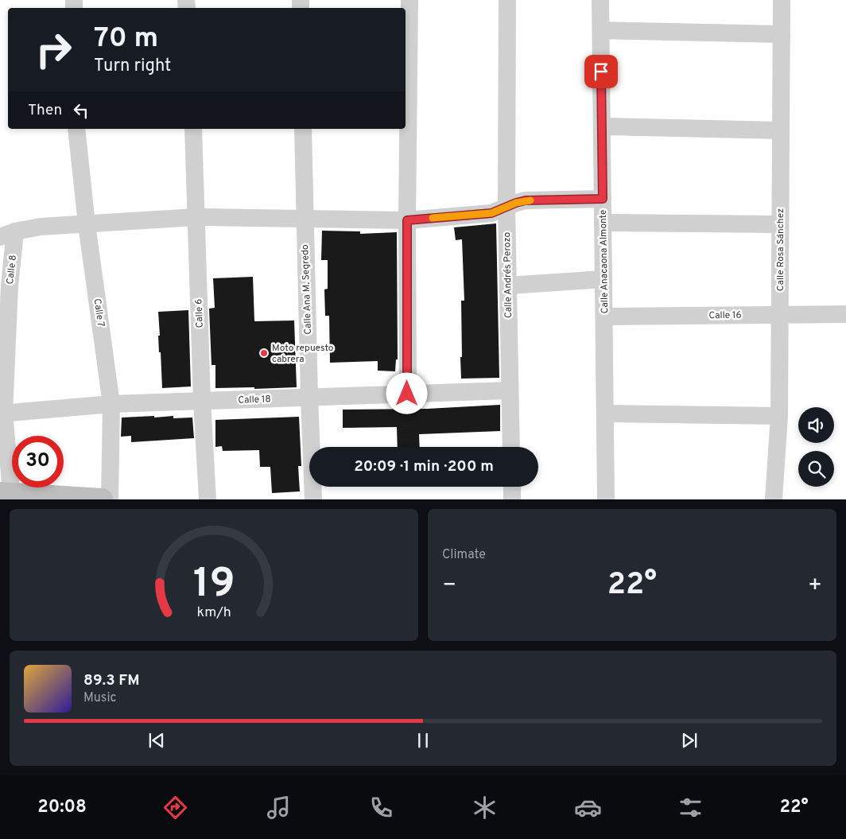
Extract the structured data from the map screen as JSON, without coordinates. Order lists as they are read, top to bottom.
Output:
{
  "streets": {
    "street": [
      "Calle Rosa Sánchez",
      "Calle Anacaona Almonte",
      "Calle 8",
      "Calle Andrés Perozo",
      "Calle Ana M. Segredo",
      "Calle 7",
      "Calle 6",
      "Calle 16",
      "Calle 18"
    ]
  },
  "crossings": [
    ["Calle Rosa Sánchez", "Calle 16"],
    ["Calle Anacaona Almonte", "Calle 16"],
    ["Calle 8", "Calle 18"],
    ["Calle Andrés Perozo", "Calle 18"],
    ["Calle Ana M. Segredo", "Calle 18"],
    ["Calle 7", "Calle 18"],
    ["Calle 6", "Calle 18"]
  ],
  "places": ["Moto repuesto cabrera"],
  "page": {
    "turn": ["70 m", "Turn right"],
    "then": "Then",
    "limit": "30",
    "trip": "20:09 · 1 min · 200 m",
    "tile": "Climate",
    "heat": ["−", "22°", "+"],
    "song": ["89.3 FM", "Music"],
    "tabs": ["20:08", "22°"],
    "gauge": ["19", "km/h"]
  }
}
